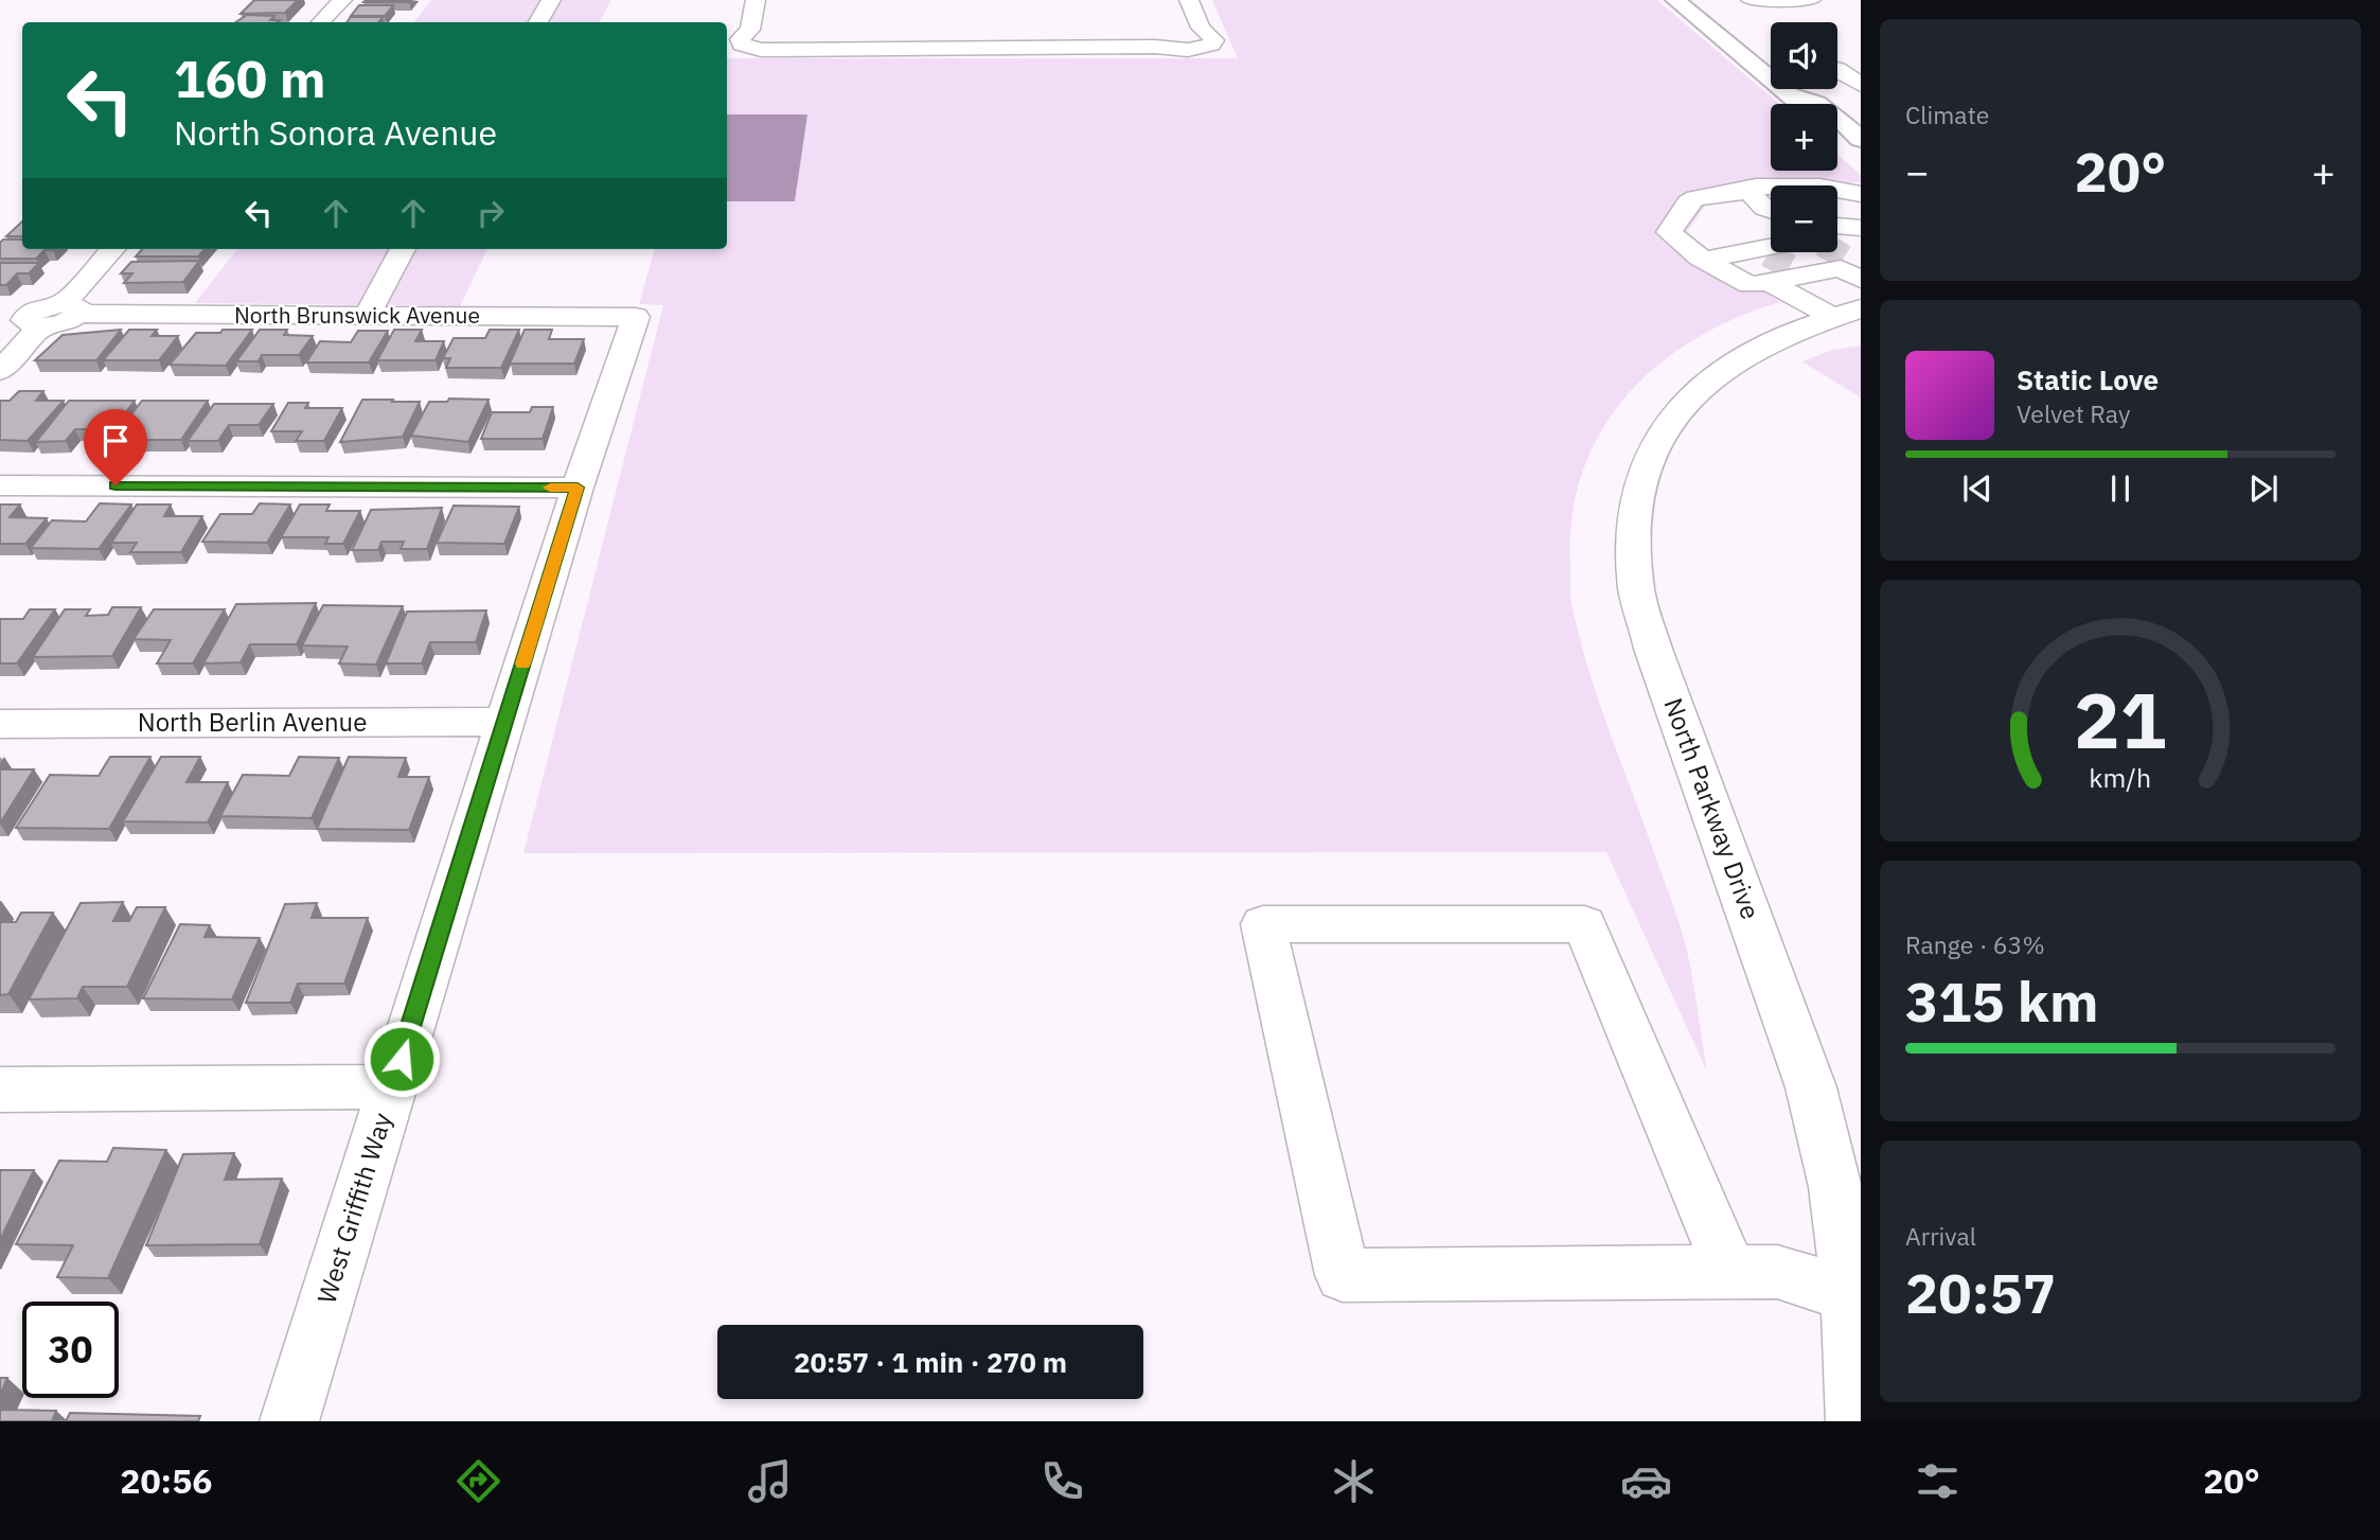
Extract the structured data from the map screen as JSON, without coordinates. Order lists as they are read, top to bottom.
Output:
{
  "streets": {
    "street": [
      "North Brunswick Avenue",
      "North Berlin Avenue",
      "North Parkway Drive",
      "West Griffith Way"
    ]
  },
  "crossings": [
    ["North Brunswick Avenue", "West Griffith Way"],
    ["North Berlin Avenue", "West Griffith Way"]
  ],
  "page": {
    "tile": [
      "Climate",
      ["Range · 63%", "315 km"],
      ["Arrival", "20:57"]
    ],
    "map_buttons": ["+", "−"],
    "turn": ["160 m", "North Sonora Avenue"],
    "heat": ["−", "20°", "+"],
    "song": ["Static Love", "Velvet Ray"],
    "limit": "30",
    "trip": "20:57 · 1 min · 270 m",
    "tabs": ["20:56", "20°"],
    "gauge": ["21", "km/h"]
  }
}
